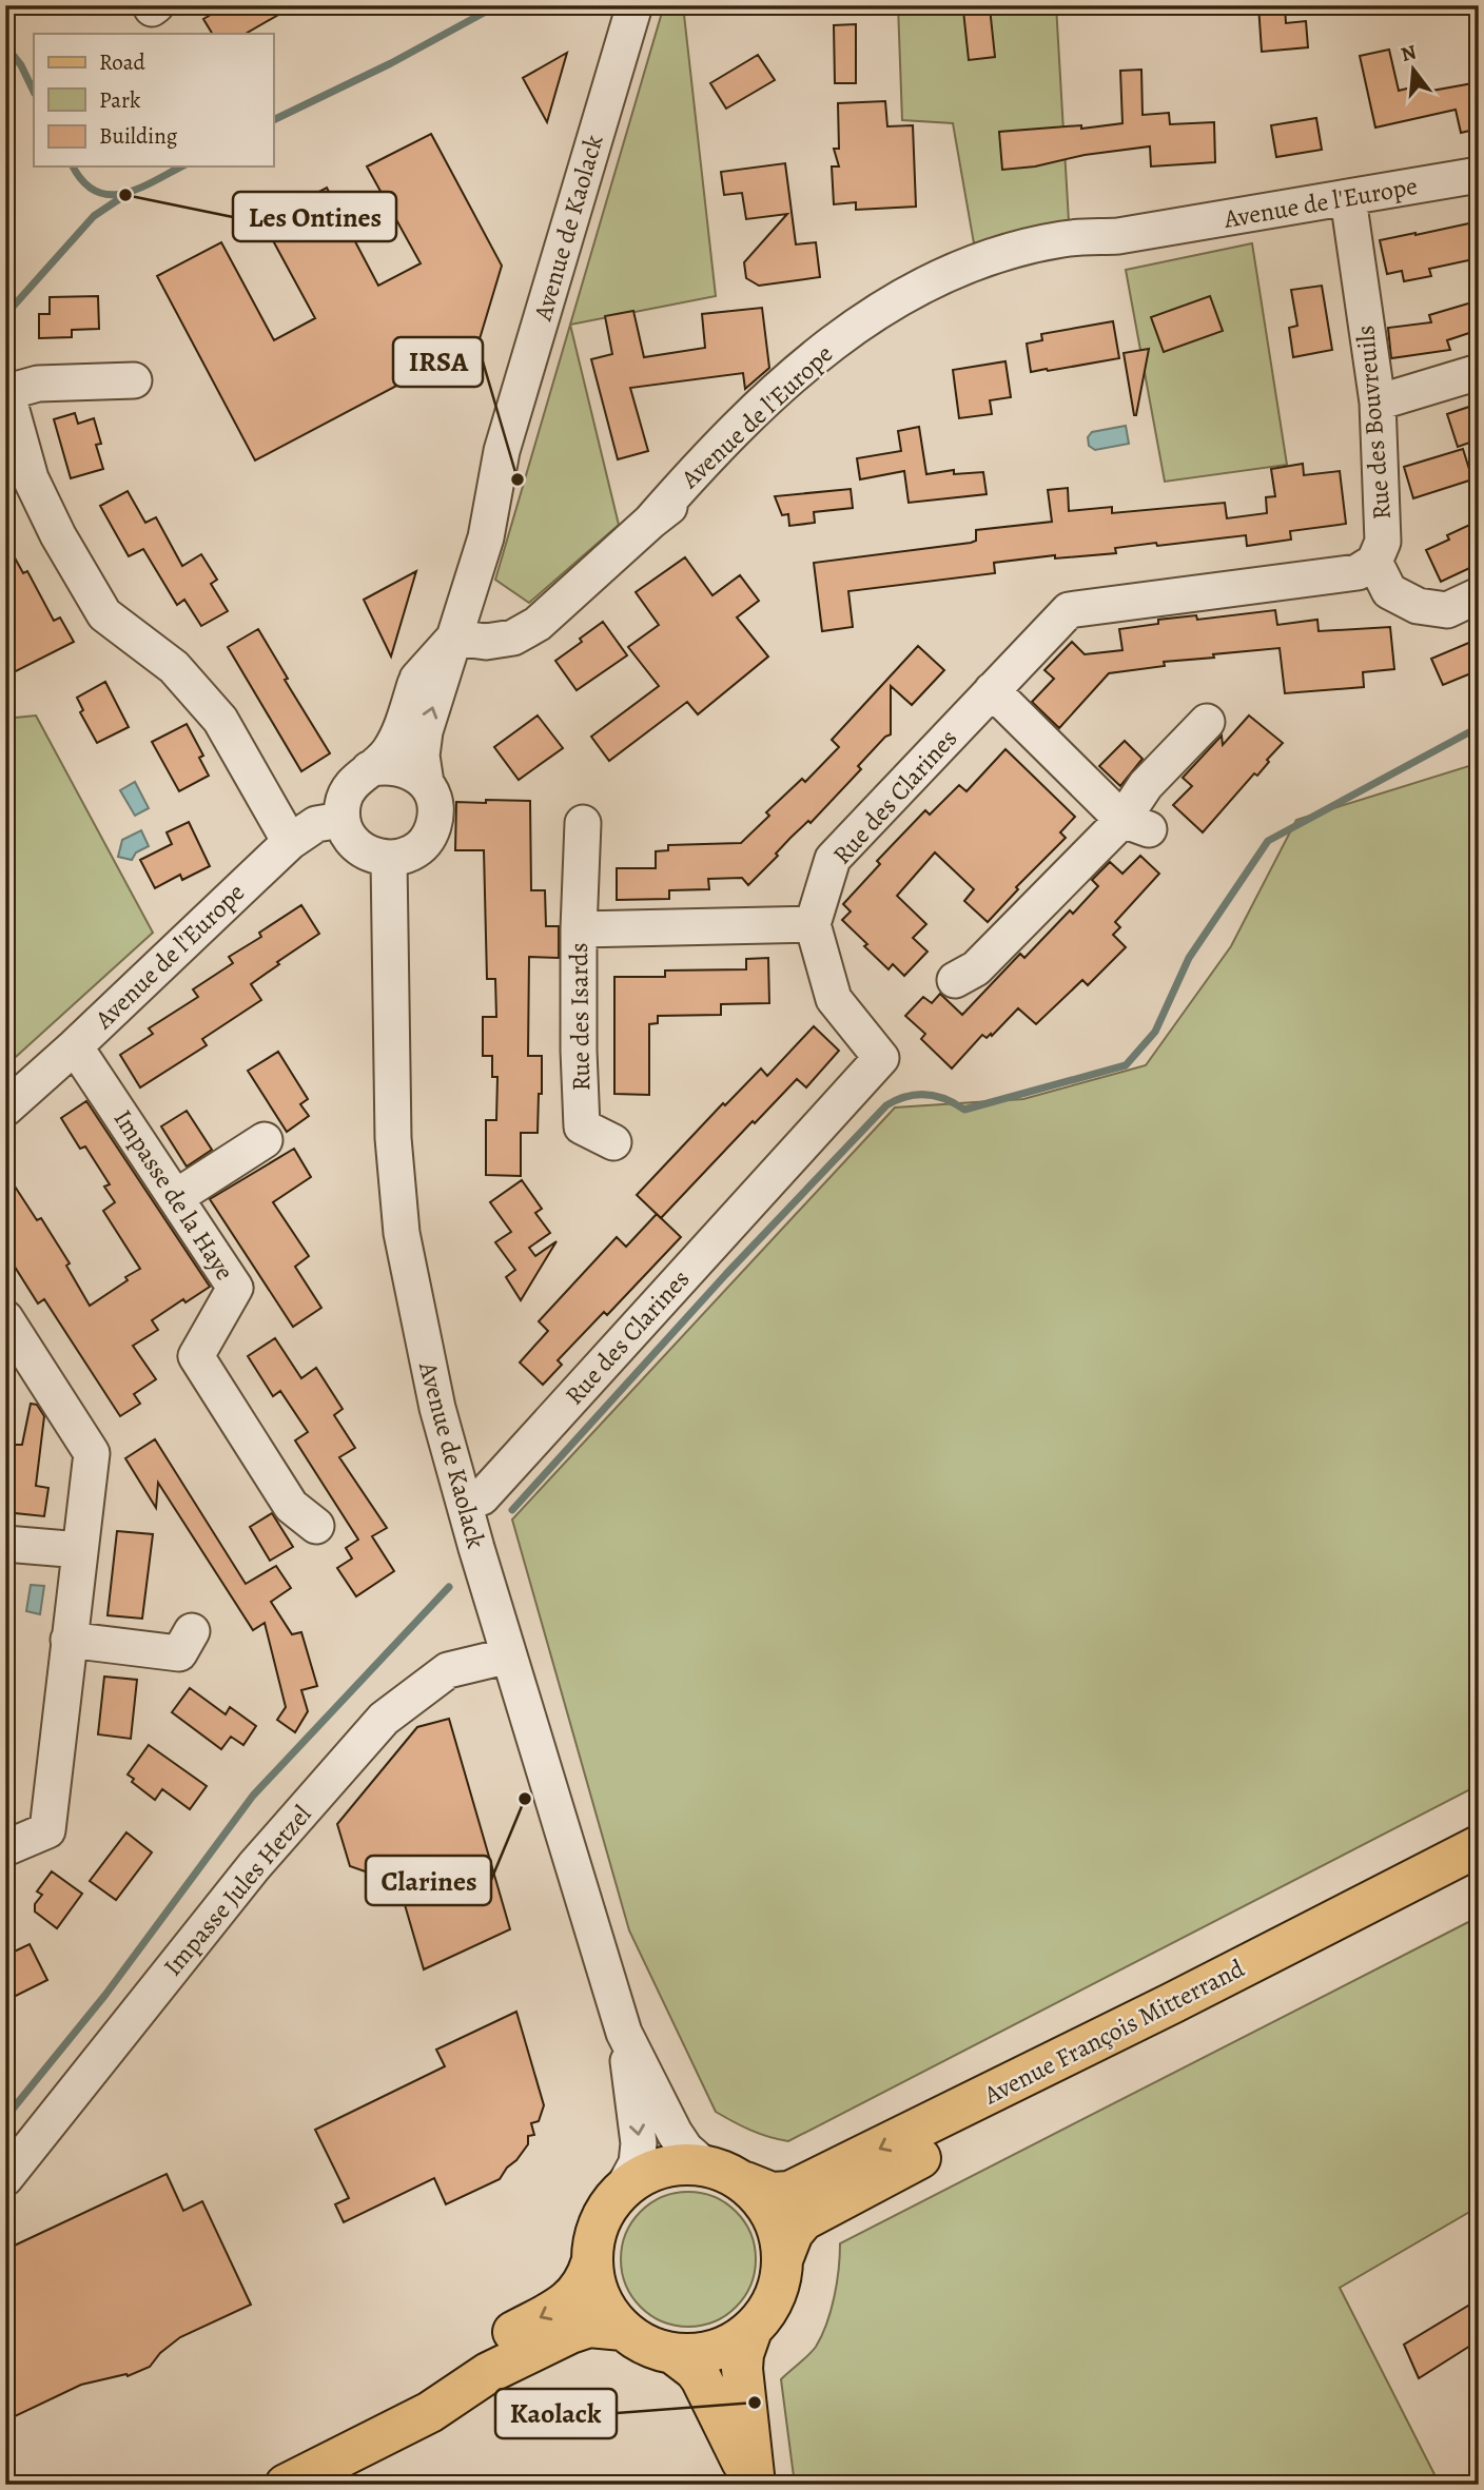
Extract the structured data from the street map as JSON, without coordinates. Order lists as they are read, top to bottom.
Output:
{
  "streets": {
    "main road": ["Avenue François Mitterrand"],
    "street": [
      "Avenue de l'Europe",
      "Avenue de Kaolack",
      "Rue des Bouvreuils",
      "Rue des Clarines",
      "Rue des Isards",
      "Impasse de la Haye",
      "Impasse Jules Hetzel"
    ]
  },
  "crossings": [
    ["Avenue de l'Europe", "Avenue de Kaolack"],
    ["Avenue de l'Europe", "Rue des Bouvreuils"],
    ["Avenue de l'Europe", "Impasse de la Haye"],
    ["Avenue de Kaolack", "Rue des Clarines"],
    ["Avenue de Kaolack", "Impasse Jules Hetzel"],
    ["Avenue de Kaolack", "Avenue François Mitterrand"],
    ["Rue des Bouvreuils", "Rue des Clarines"],
    ["Rue des Clarines", "Rue des Isards"]
  ],
  "places": [
    "Les Ontines",
    "IRSA",
    "Clarines",
    "Kaolack"
  ],
  "legend": ["Road", "Park", "Building"],
  "north": "top"
}
